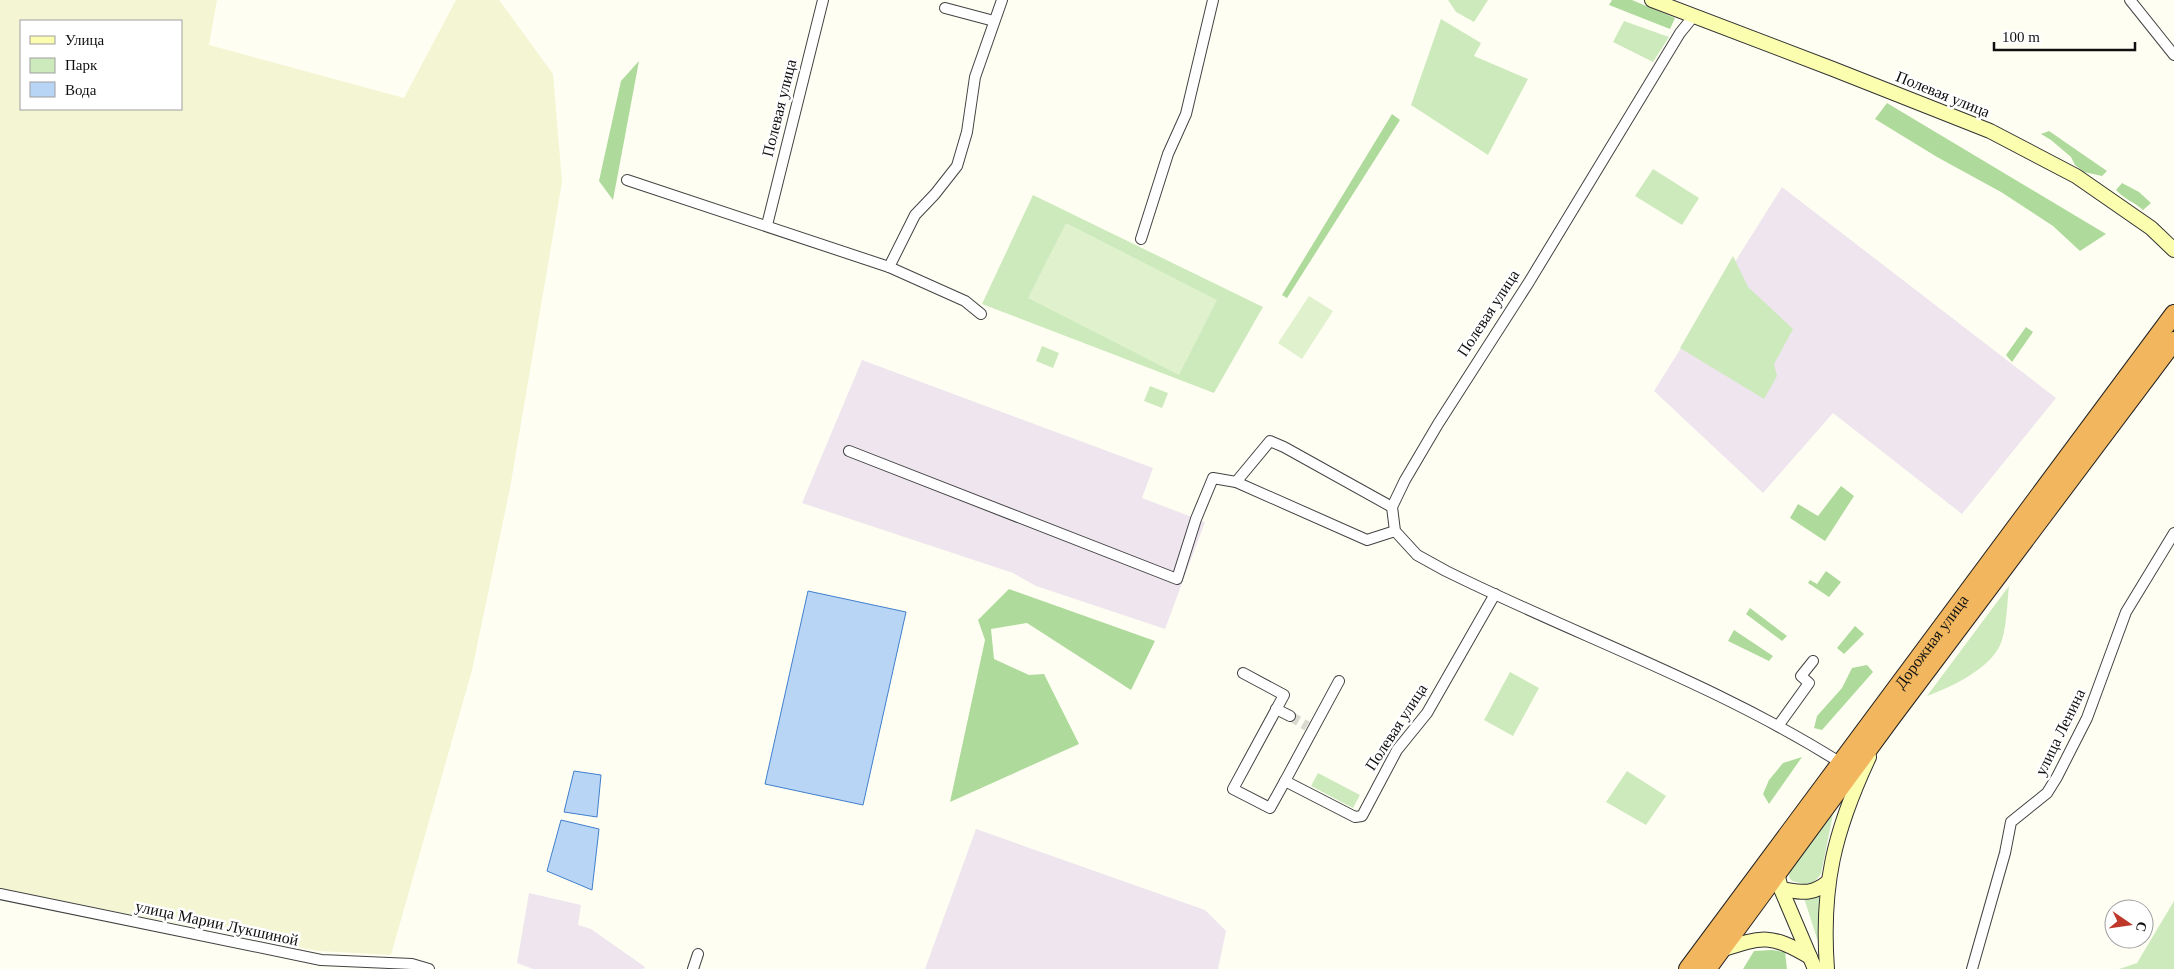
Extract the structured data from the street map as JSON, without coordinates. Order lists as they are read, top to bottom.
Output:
{
  "streets": {
    "highway": ["Дорожная улица"],
    "main road": ["Полевая улица"],
    "street": ["улица Ленина", "улица Марии Лукшиной"]
  },
  "legend": ["Улица", "Парк", "Вода"],
  "scale_bar": "100 m",
  "north": "right"
}
